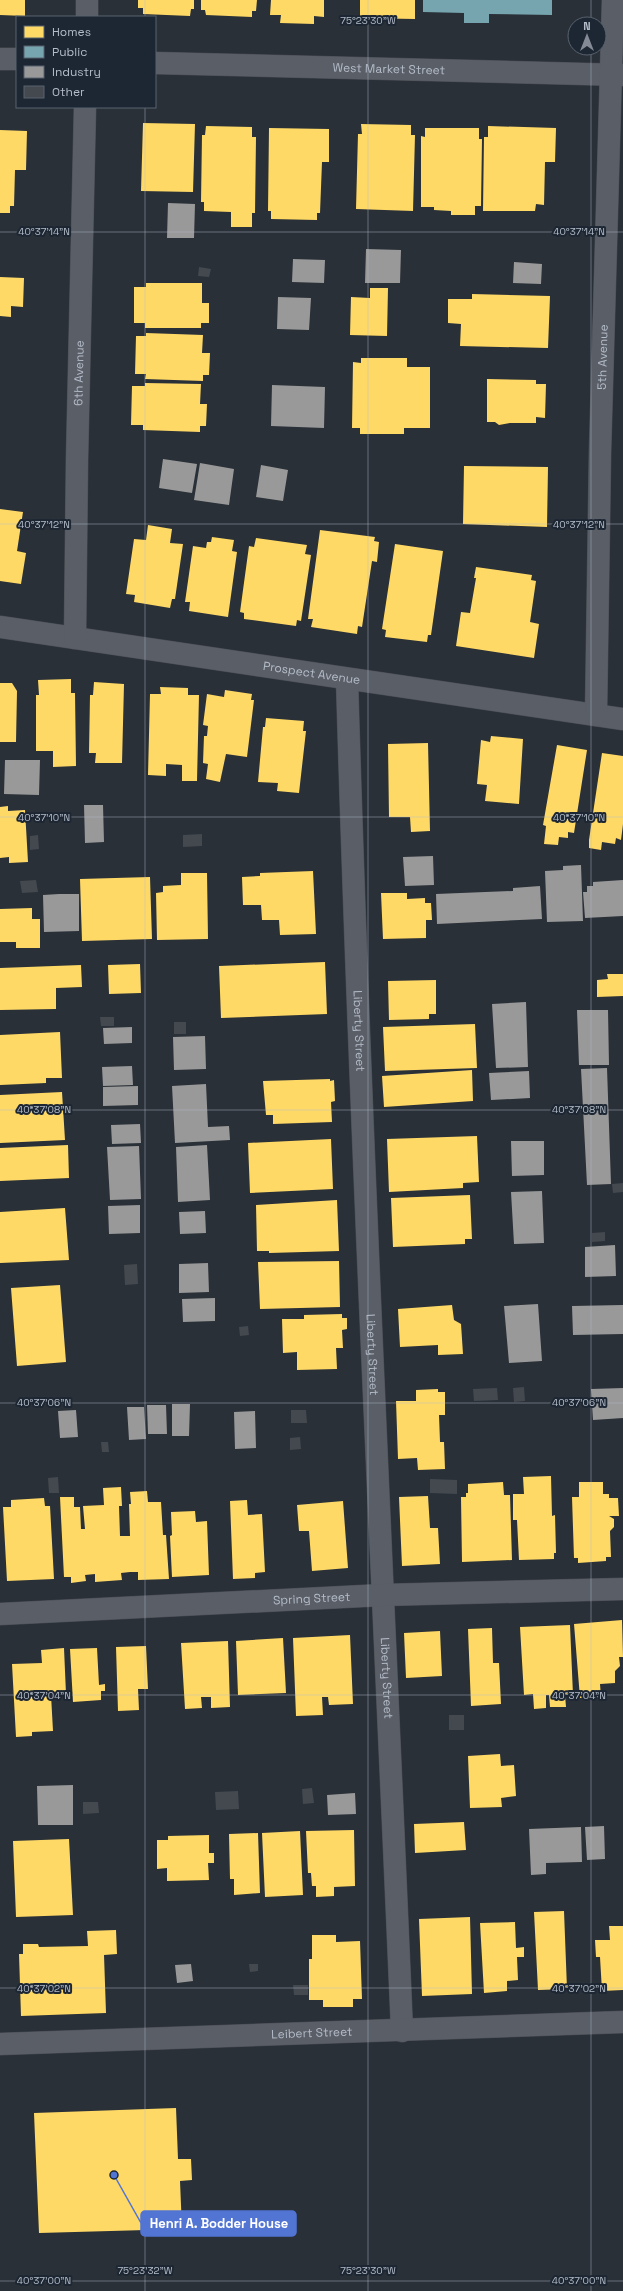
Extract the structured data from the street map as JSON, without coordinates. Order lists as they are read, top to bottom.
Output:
{
  "streets": {
    "street": [
      "West Market Street",
      "5th Avenue",
      "6th Avenue",
      "Prospect Avenue",
      "Liberty Street",
      "Spring Street",
      "Leibert Street"
    ]
  },
  "crossings": [
    ["West Market Street", "5th Avenue"],
    ["5th Avenue", "Prospect Avenue"],
    ["6th Avenue", "Prospect Avenue"],
    ["Prospect Avenue", "Liberty Street"],
    ["Liberty Street", "Spring Street"],
    ["Liberty Street", "Leibert Street"]
  ],
  "places": ["Henri A. Bodder House"],
  "legend": [
    "Homes",
    "Public",
    "Industry",
    "Other"
  ],
  "north": "top",
  "coordinates": [
    "75°23'30\"W",
    "40°37'14\"N",
    "40°37'12\"N",
    "40°37'10\"N",
    "40°37'08\"N",
    "40°37'06\"N",
    "40°37'04\"N",
    "40°37'02\"N",
    "75°23'32\"W",
    "40°37'00\"N"
  ]
}
